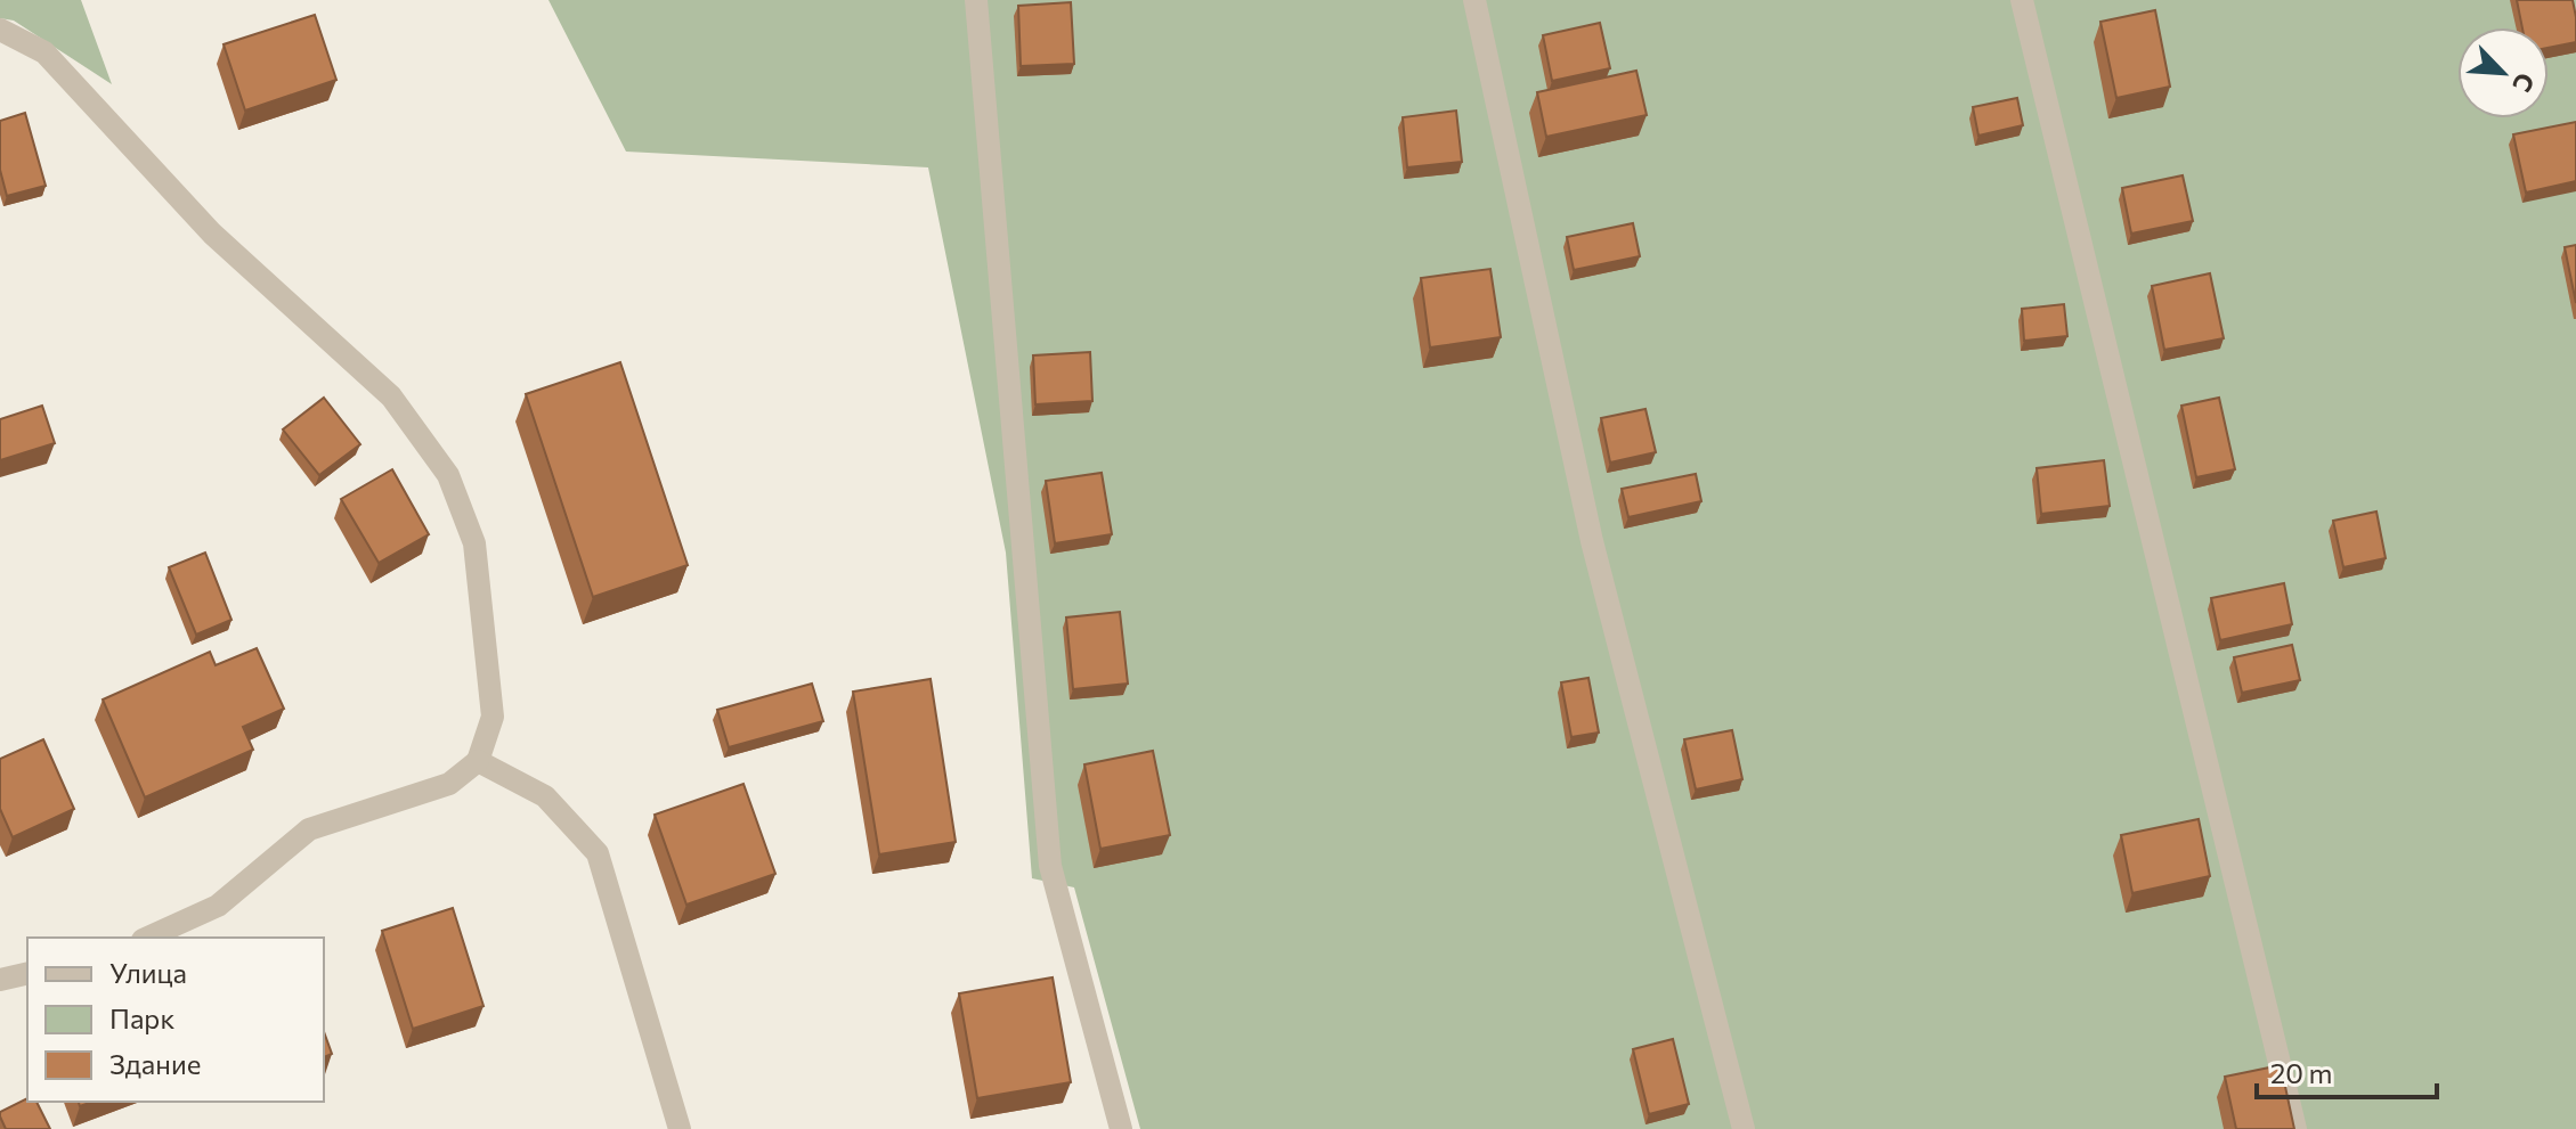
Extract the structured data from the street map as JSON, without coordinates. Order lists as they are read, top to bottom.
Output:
{
  "legend": ["Улица", "Парк", "Здание"],
  "scale_bar": "20 m",
  "north": "bottom right"
}
